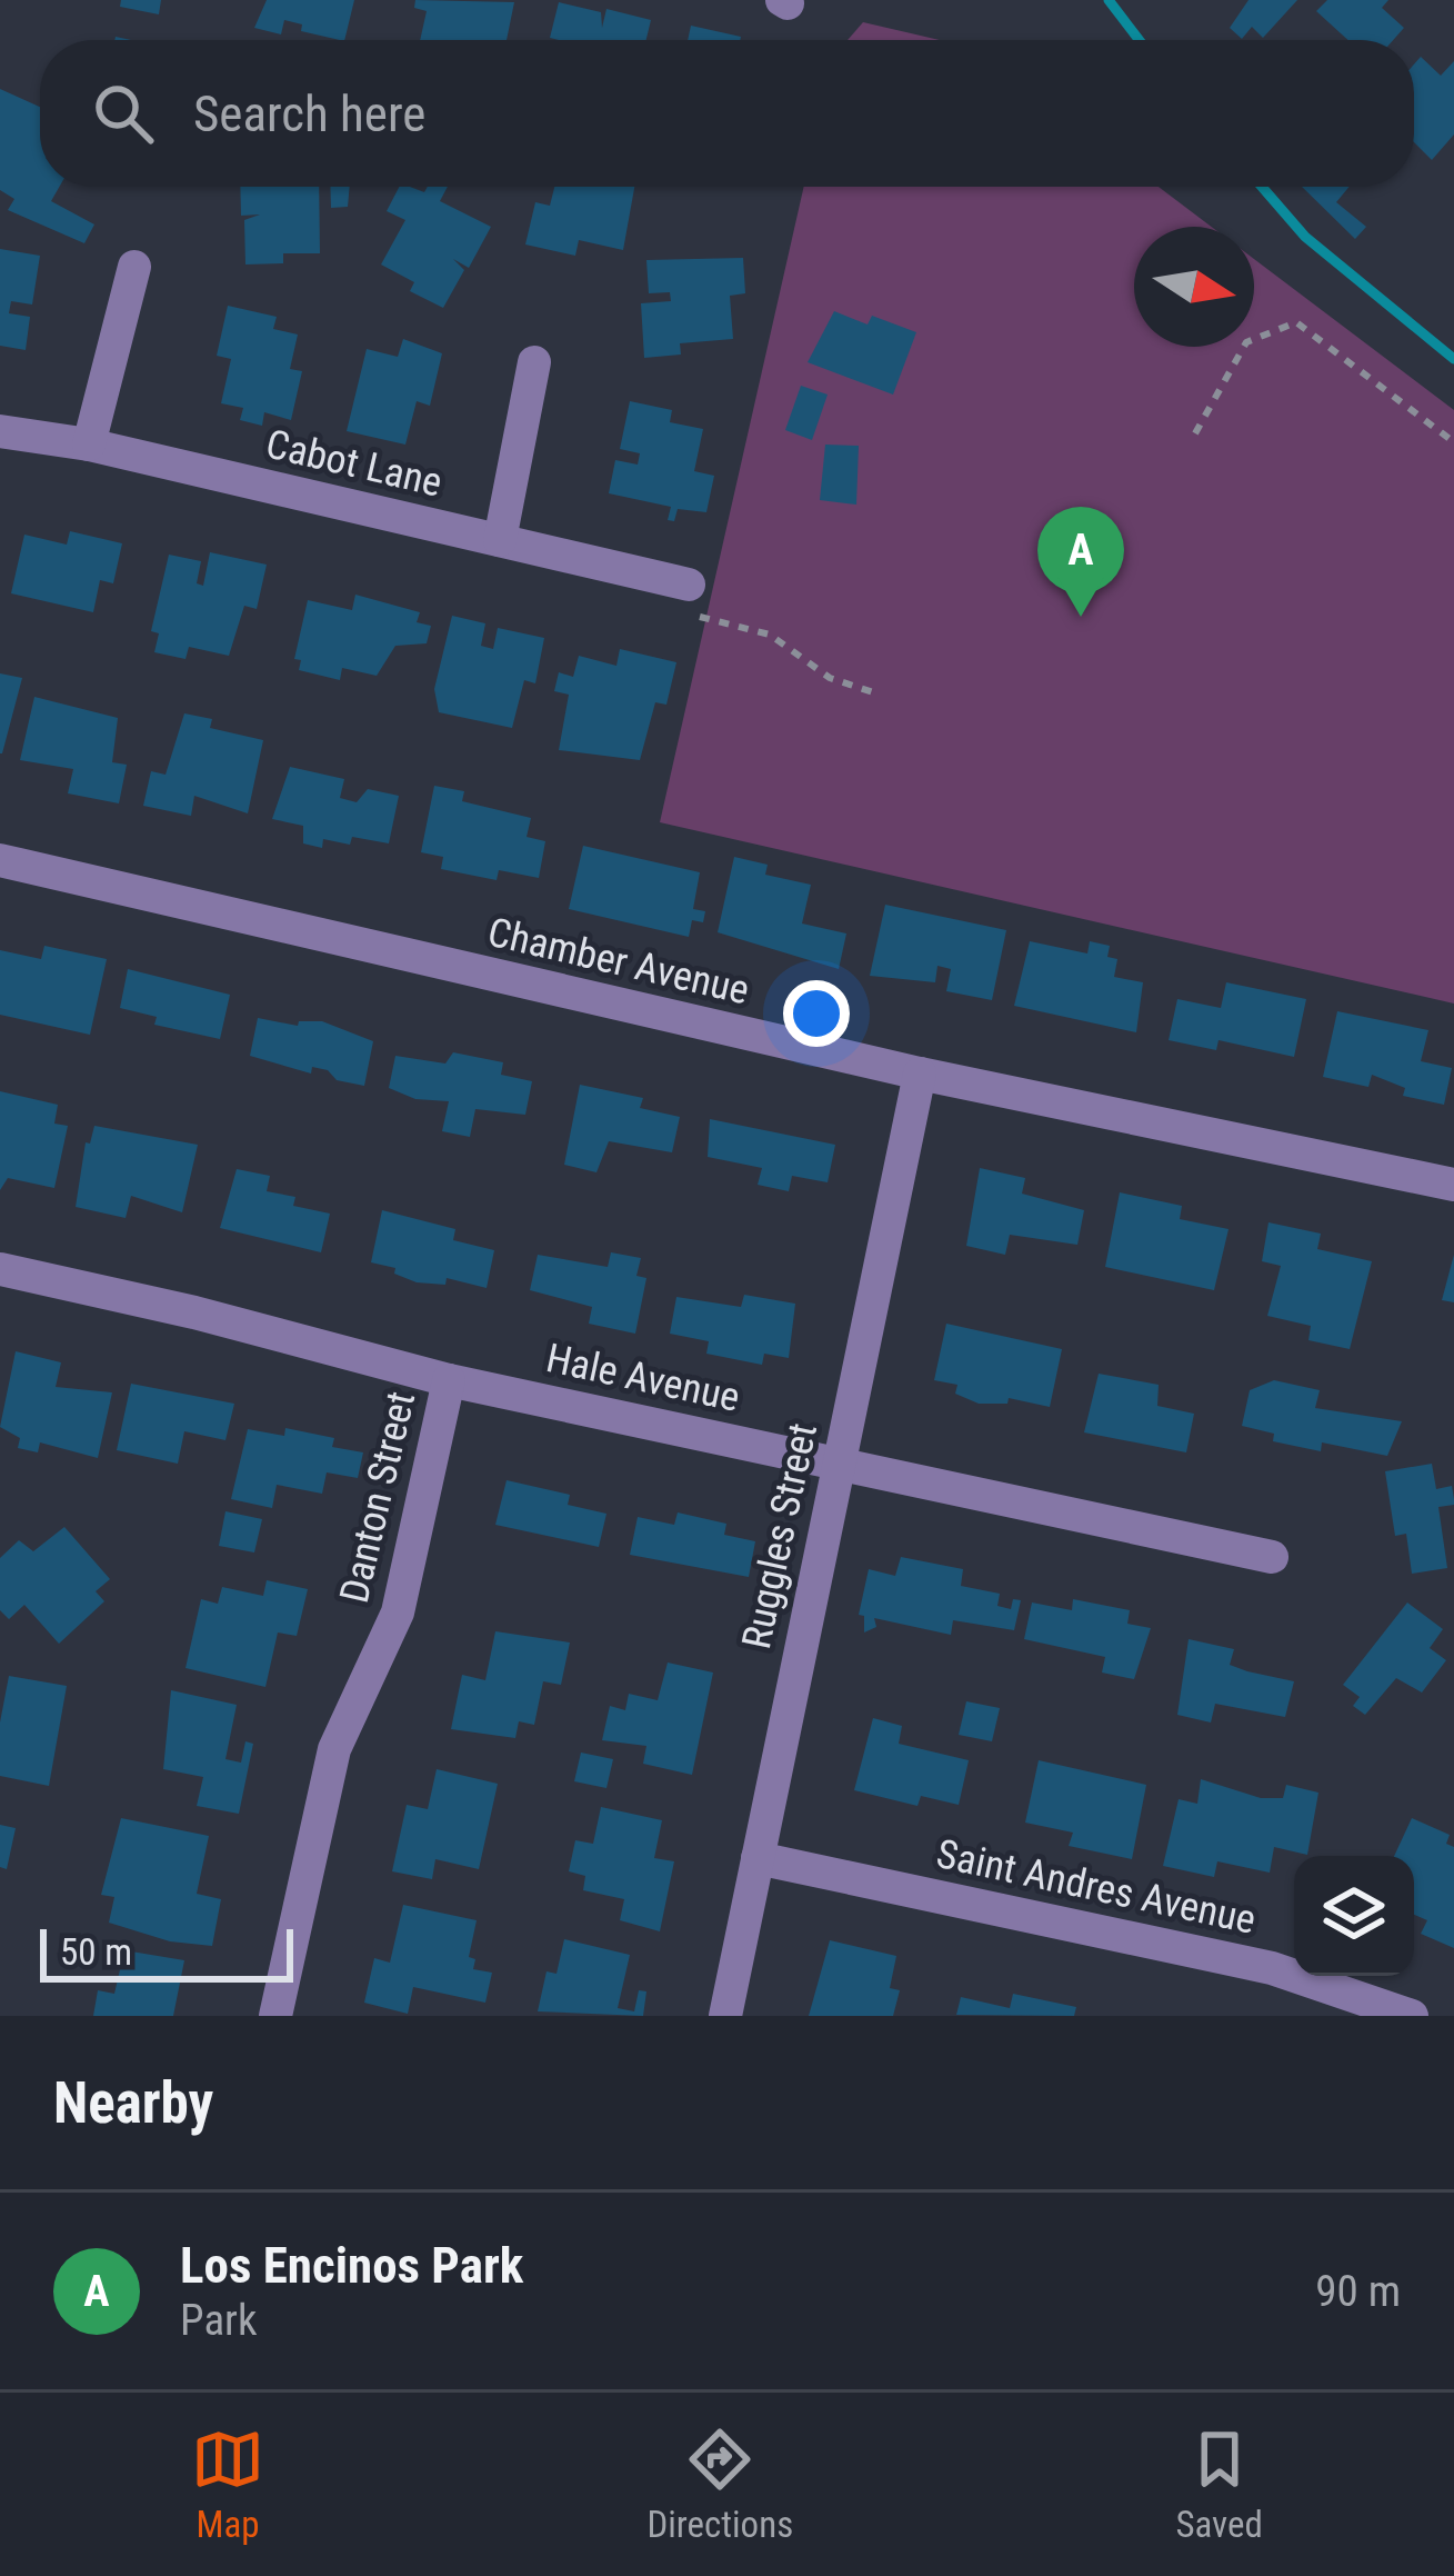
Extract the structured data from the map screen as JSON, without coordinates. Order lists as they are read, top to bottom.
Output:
{
  "streets": {
    "street": [
      "Cabot Lane",
      "Chamber Avenue",
      "Hale Avenue",
      "Danton Street",
      "Ruggles Street",
      "Saint Andres Avenue"
    ]
  },
  "crossings": [
    ["Chamber Avenue", "Ruggles Street"],
    ["Hale Avenue", "Danton Street"],
    ["Hale Avenue", "Ruggles Street"],
    ["Ruggles Street", "Saint Andres Avenue"]
  ],
  "scale_bar": "50 m",
  "north": "right",
  "page": {
    "search": "Search here",
    "pins": "A",
    "scale": "50 m",
    "heading": "Nearby",
    "list": [
      {
        "mark": "A",
        "name": "Los Encinos Park",
        "note": "Park",
        "value": "90 m"
      }
    ],
    "nav": ["Map", "Directions", "Saved"]
  }
}
